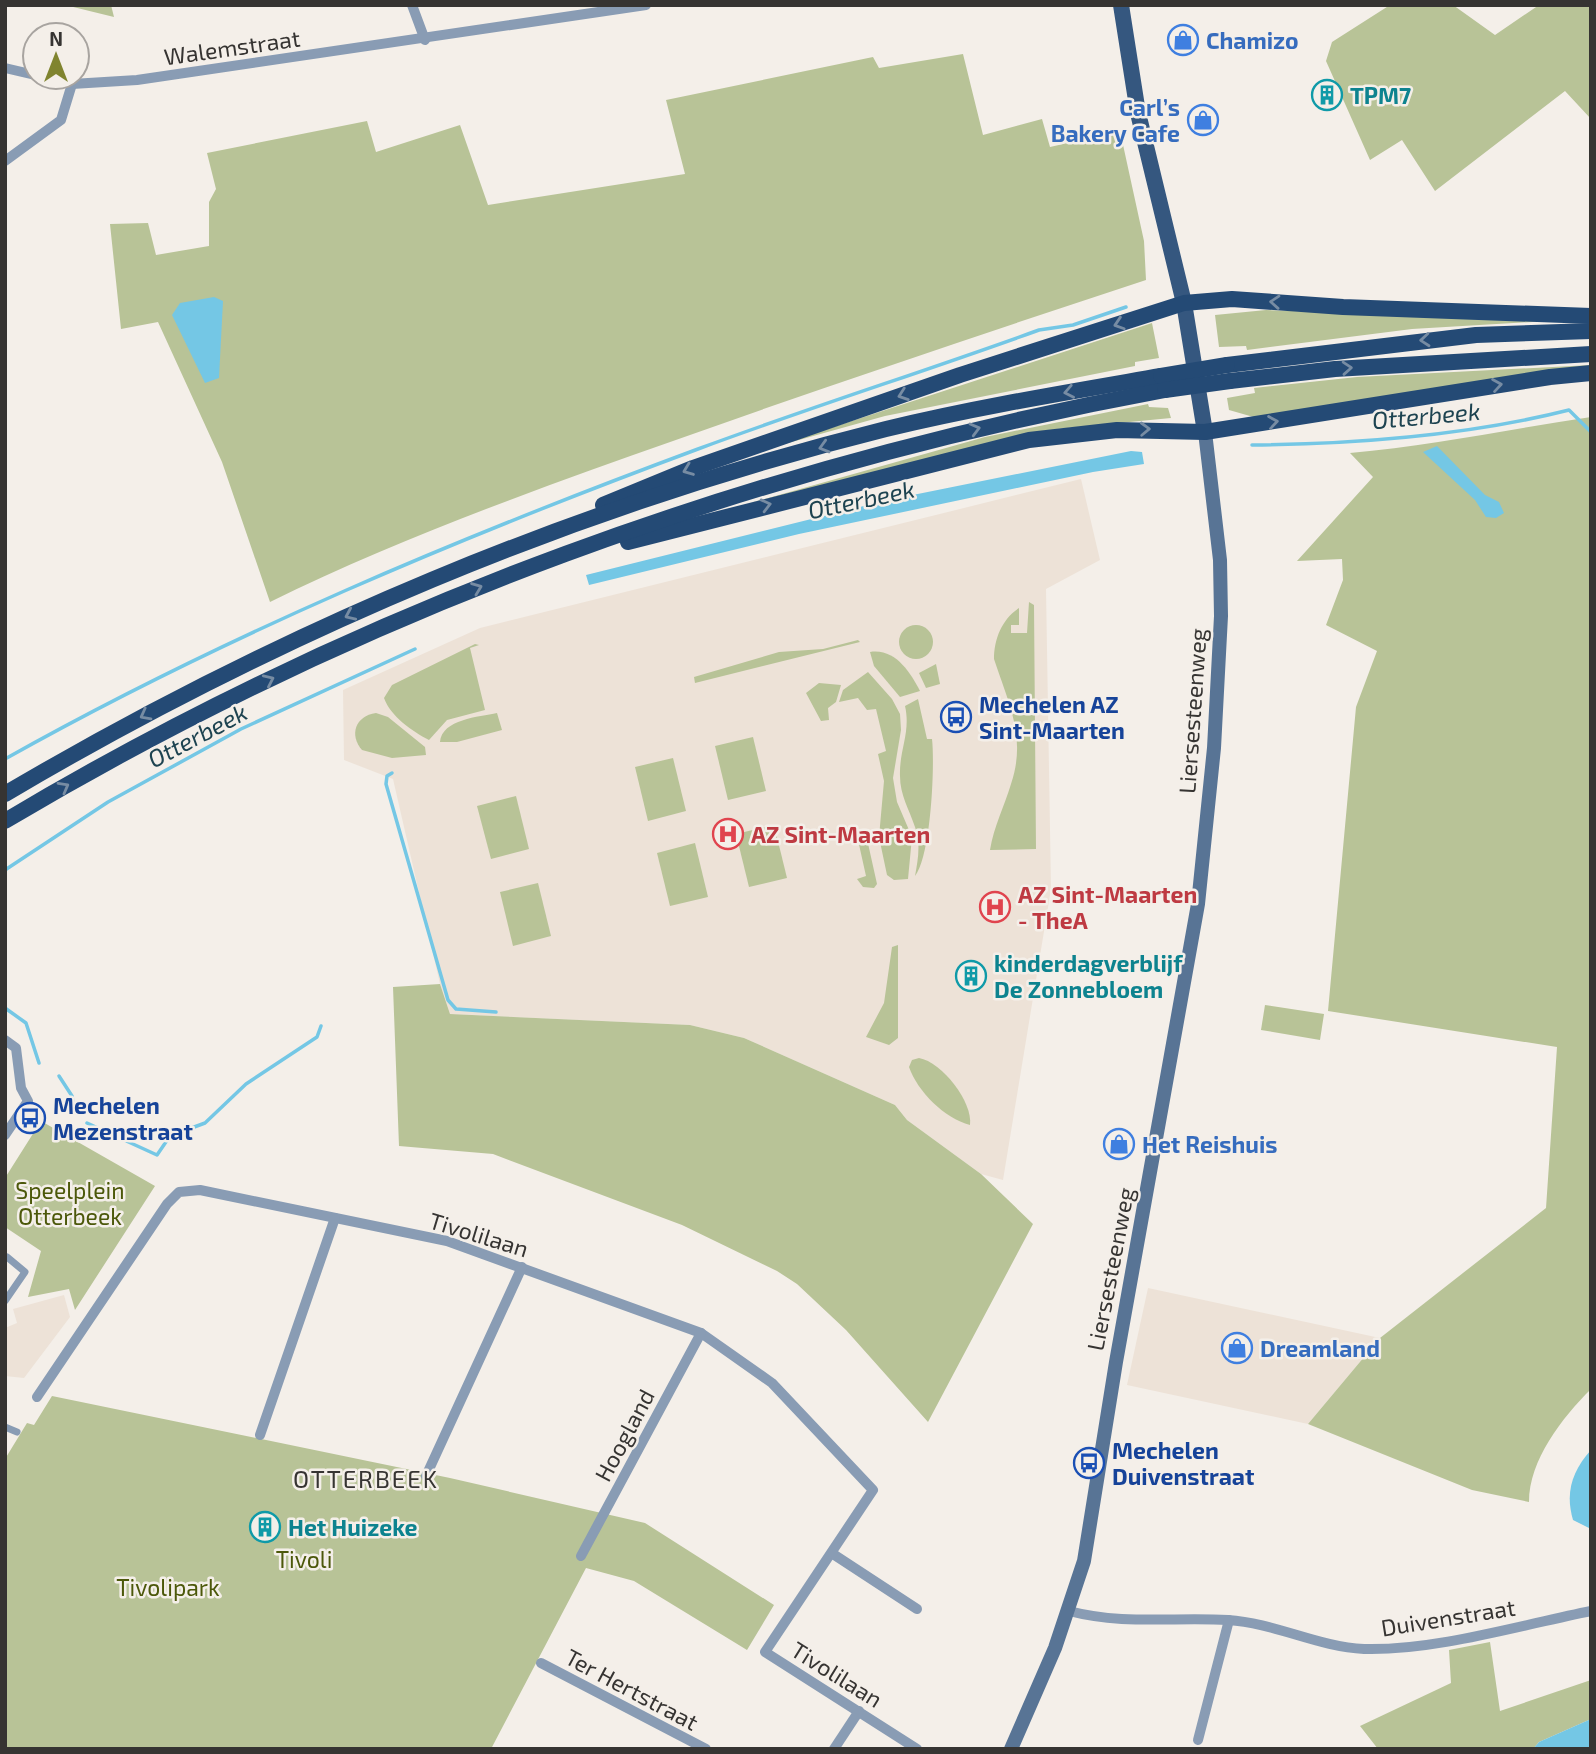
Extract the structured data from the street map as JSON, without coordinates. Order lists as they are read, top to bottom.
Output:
{
  "streets": {
    "main road": ["Liersesteenweg"],
    "street": [
      "Walemstraat",
      "Tivolilaan",
      "Hoogland",
      "Duivenstraat",
      "Ter Hertstraat"
    ]
  },
  "crossings": [
    ["Liersesteenweg", "Duivenstraat"],
    ["Tivolilaan", "Hoogland"]
  ],
  "districts": ["OTTERBEEK"],
  "water": ["Otterbeek"],
  "parks": ["Speelplein Otterbeek", "Tivoli", "Tivolipark"],
  "places": {
    "shop": [
      "Chamizo",
      "Carl’s Bakery Cafe",
      "Het Reishuis",
      "Dreamland"
    ],
    "building": ["TPM7", "kinderdagverblijf De Zonnebloem", "Het Huizeke"],
    "bus stop": ["Mechelen AZ Sint-Maarten", "Mechelen Mezenstraat", "Mechelen Duivenstraat"],
    "hospital": ["AZ Sint-Maarten", "AZ Sint-Maarten - TheA"]
  },
  "north": "top"
}
